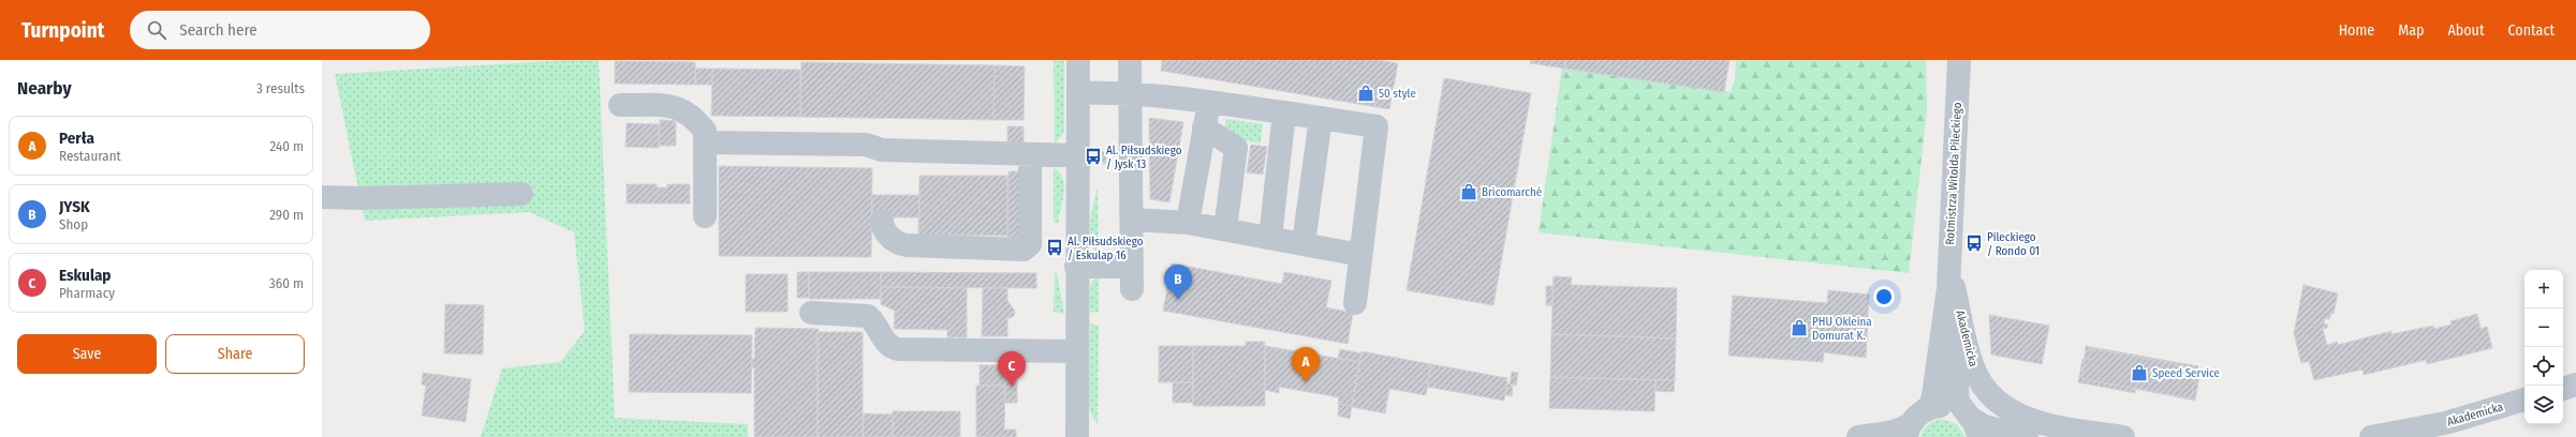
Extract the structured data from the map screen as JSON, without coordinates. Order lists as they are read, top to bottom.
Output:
{
  "streets": {
    "street": ["Rotmistrza Witolda Pileckiego", "Akademicka"]
  },
  "crossings": [
    ["Rotmistrza Witolda Pileckiego", "Akademicka"]
  ],
  "places": {
    "shop": [
      "50 style",
      "Bricomarché",
      "PHU Okleina Domurat K.",
      "Speed Service"
    ],
    "bus stop": ["Al. Piłsudskiego / Jysk 13", "Pileckiego / Rondo 01", "Al. Piłsudskiego / Eskulap 16"]
  },
  "page": {
    "header": "Turnpoint",
    "search": "Search here",
    "nav": [
      "Home",
      "Map",
      "About",
      "Contact"
    ],
    "heading": ["Nearby", "3 results"],
    "list": [
      {
        "mark": "A",
        "name": "Perła",
        "note": "Restaurant",
        "value": "240 m"
      },
      {
        "mark": "B",
        "name": "JYSK",
        "note": "Shop",
        "value": "290 m"
      },
      {
        "mark": "C",
        "name": "Eskulap",
        "note": "Pharmacy",
        "value": "360 m"
      }
    ],
    "pins": ["B", "A", "C"],
    "map_buttons": ["+", "−"],
    "buttons": ["Save", "Share"]
  }
}
